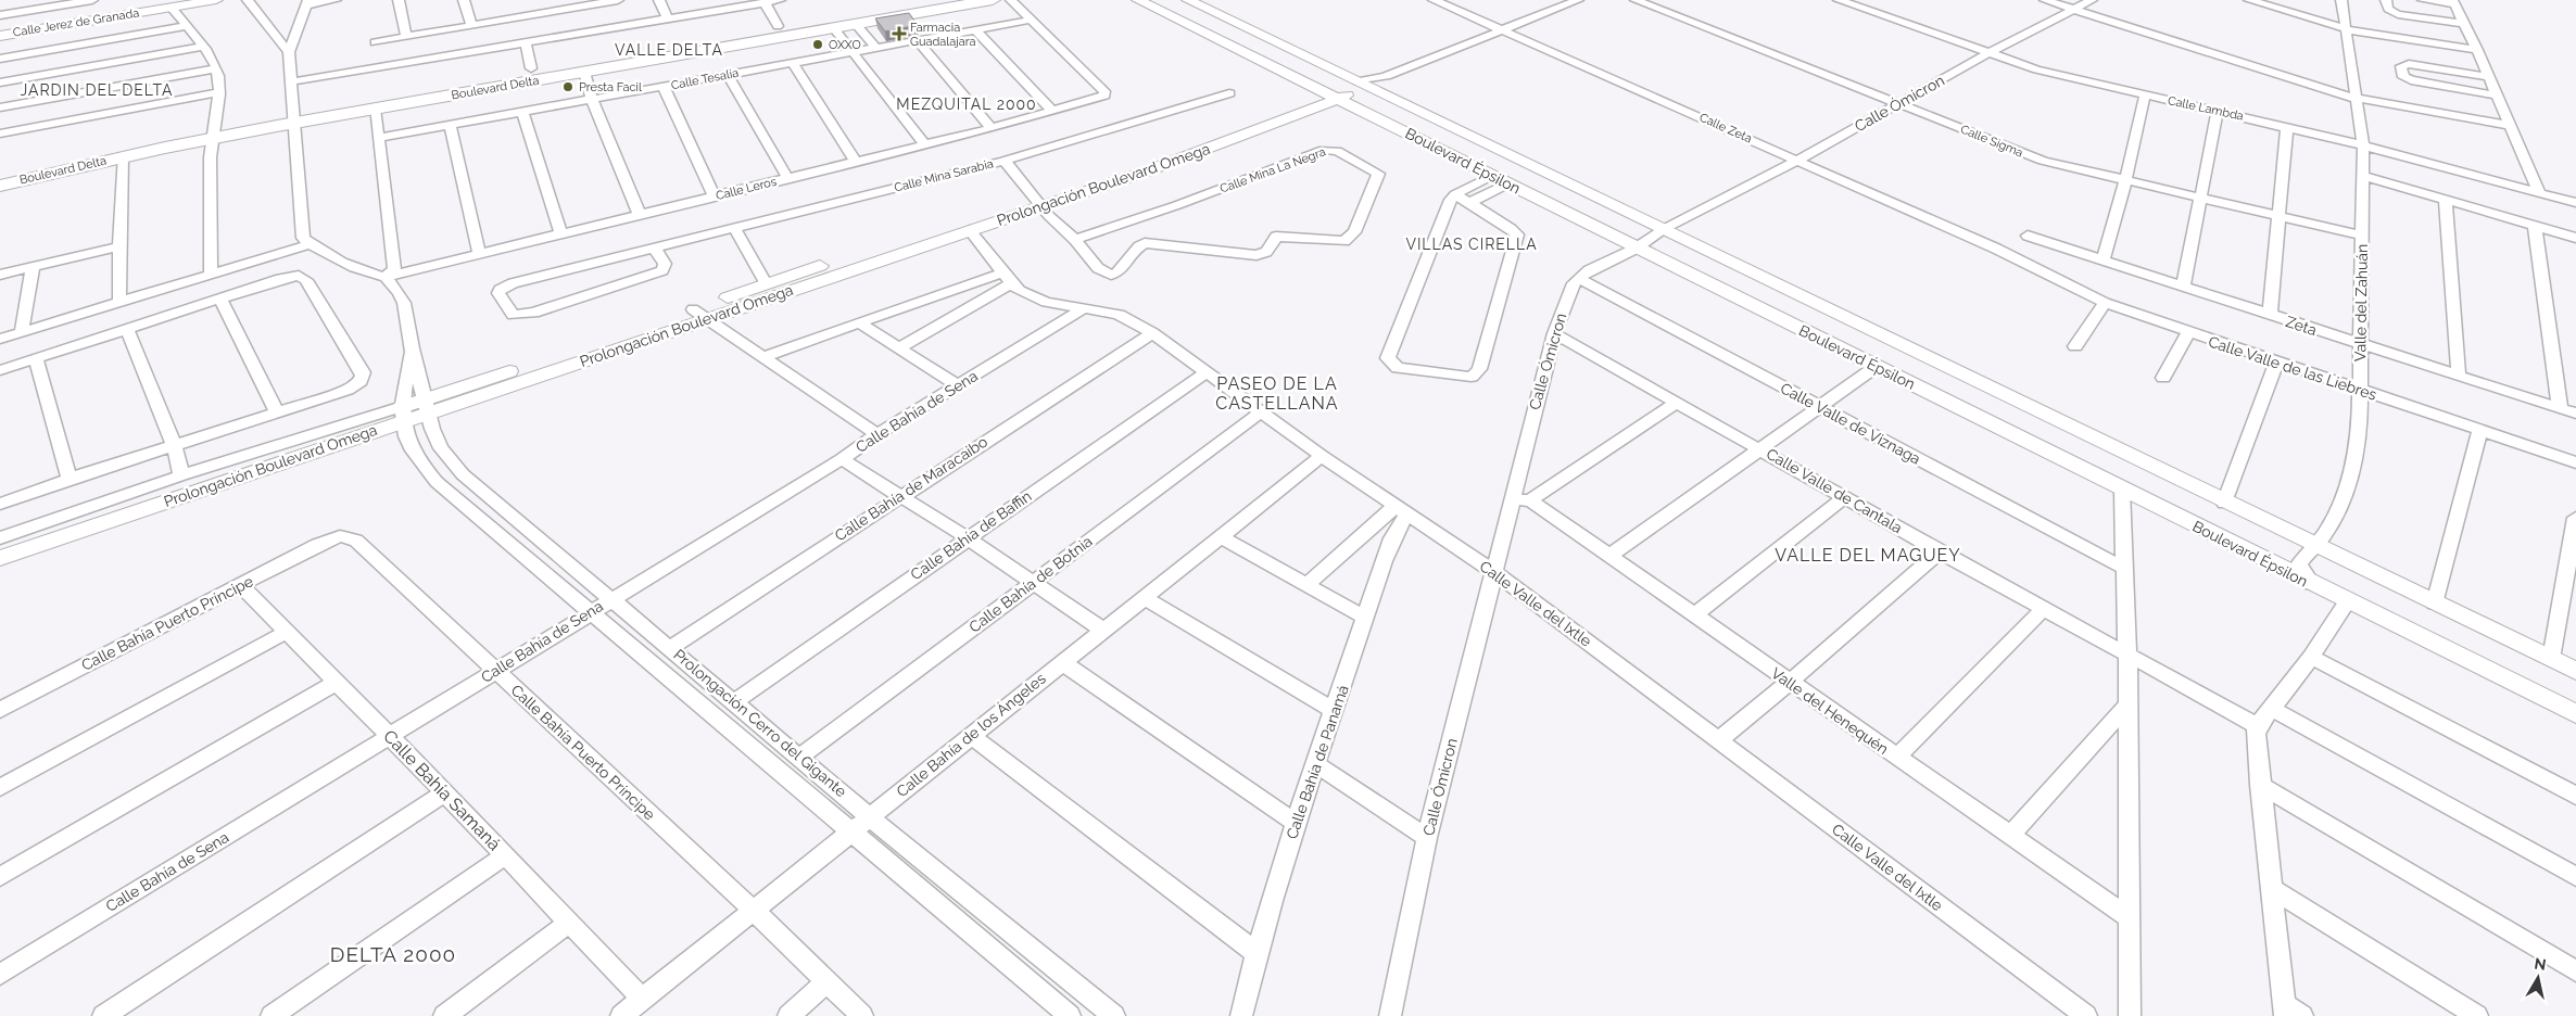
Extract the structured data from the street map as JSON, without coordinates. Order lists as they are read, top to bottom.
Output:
{
  "streets": {
    "main road": ["Boulevard Delta"],
    "street": [
      "Calle Jerez de Granada",
      "Calle Tesalia",
      "Calle Ómicron",
      "Calle Lambda",
      "Calle Zeta",
      "Calle Sigma",
      "Boulevard Épsilon",
      "Calle Mina La Negra",
      "Calle Mina Sarabia",
      "Prolongación Boulevard Omega",
      "Calle Leros",
      "Valle del Zahuán",
      "Zeta",
      "Calle Valle de las Liebres",
      "Calle Bahía de Sena",
      "Calle Valle de Viznaga",
      "Calle Bahía de Maracaibo",
      "Calle Valle de Cantala",
      "Calle Bahía de Baffin",
      "Calle Bahía de Botnia",
      "Calle Valle del Ixtle",
      "Calle Bahía Puerto Príncipe",
      "Valle del Henequén",
      "Prolongación Cerro del Gigante",
      "Calle Bahía de los Ángeles",
      "Calle Bahía de Panamá",
      "Calle Bahía Samaná"
    ]
  },
  "crossings": [
    ["Calle Tesalia", "Calle Leros"],
    ["Calle Ómicron", "Calle Lambda"],
    ["Calle Ómicron", "Calle Zeta"],
    ["Calle Ómicron", "Calle Sigma"],
    ["Calle Ómicron", "Boulevard Épsilon"],
    ["Calle Ómicron", "Calle Valle de Viznaga"],
    ["Calle Ómicron", "Calle Valle de Cantala"],
    ["Calle Ómicron", "Calle Valle del Ixtle"],
    ["Calle Lambda", "Valle del Zahuán"],
    ["Calle Zeta", "Calle Valle de las Liebres"],
    ["Calle Sigma", "Valle del Zahuán"],
    ["Boulevard Épsilon", "Prolongación Boulevard Omega"],
    ["Boulevard Épsilon", "Valle del Zahuán"],
    ["Calle Mina La Negra", "Calle Mina Sarabia"],
    ["Calle Mina La Negra", "Prolongación Boulevard Omega"],
    ["Prolongación Boulevard Omega", "Calle Valle del Ixtle"],
    ["Prolongación Boulevard Omega", "Prolongación Cerro del Gigante"],
    ["Valle del Zahuán", "Zeta"],
    ["Valle del Zahuán", "Calle Valle de las Liebres"],
    ["Calle Bahía de Sena", "Calle Valle del Ixtle"],
    ["Calle Bahía de Sena", "Calle Bahía Puerto Príncipe"],
    ["Calle Bahía de Sena", "Prolongación Cerro del Gigante"],
    ["Calle Bahía de Sena", "Calle Bahía Samaná"],
    ["Calle Bahía de Maracaibo", "Calle Valle del Ixtle"],
    ["Calle Bahía de Maracaibo", "Prolongación Cerro del Gigante"],
    ["Calle Bahía de Baffin", "Calle Valle del Ixtle"],
    ["Calle Bahía de Baffin", "Prolongación Cerro del Gigante"],
    ["Calle Bahía de Botnia", "Calle Valle del Ixtle"],
    ["Calle Bahía de Botnia", "Prolongación Cerro del Gigante"],
    ["Calle Valle del Ixtle", "Calle Bahía de los Ángeles"],
    ["Calle Valle del Ixtle", "Calle Bahía de Panamá"],
    ["Calle Bahía Puerto Príncipe", "Calle Bahía de los Ángeles"],
    ["Calle Bahía Puerto Príncipe", "Calle Bahía Samaná"],
    ["Prolongación Cerro del Gigante", "Calle Bahía de los Ángeles"],
    ["Calle Bahía de los Ángeles", "Calle Bahía Samaná"]
  ],
  "districts": [
    "VALLE DELTA",
    "JARDIN DEL DELTA",
    "MEZQUITAL 2000",
    "VILLAS CIRELLA",
    "PASEO DE LA CASTELLANA",
    "VALLE DEL MAGUEY",
    "DELTA 2000"
  ],
  "places": {
    "health": ["Farmacia Guadalajara"],
    "other": ["OXXO", "Presta Facil"]
  },
  "north": "top"
}
